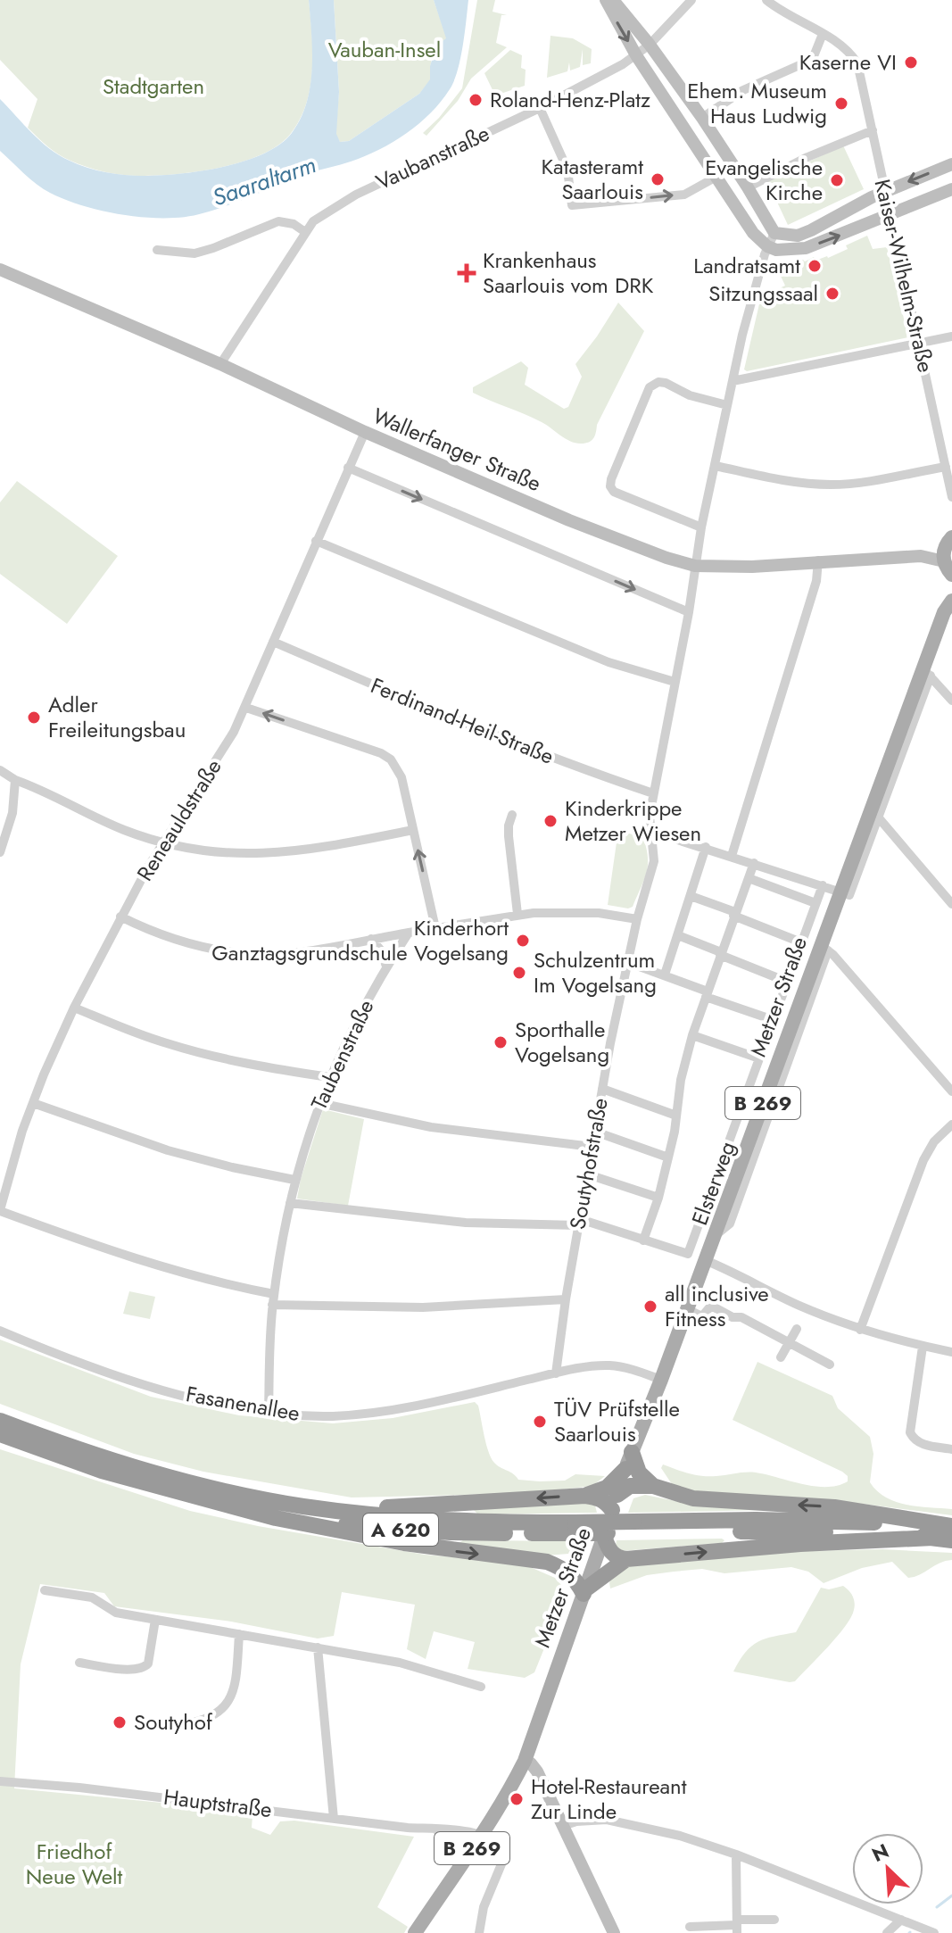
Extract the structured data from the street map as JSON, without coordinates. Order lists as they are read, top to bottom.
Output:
{
  "streets": {
    "highway": ["A 620"],
    "main road": ["Wallerfanger Straße", "Metzer Straße", "B 269"],
    "street": [
      "Vaubanstraße",
      "Kaiser-Wilhelm-Straße",
      "Ferdinand-Heil-Straße",
      "Reneauldstraße",
      "Taubenstraße",
      "Soutyhofstraße",
      "Elsterweg",
      "Fasanenallee",
      "Hauptstraße"
    ]
  },
  "crossings": [
    ["Vaubanstraße", "Wallerfanger Straße"],
    ["Wallerfanger Straße", "Reneauldstraße"],
    ["Wallerfanger Straße", "Metzer Straße"],
    ["Wallerfanger Straße", "Soutyhofstraße"],
    ["Ferdinand-Heil-Straße", "Reneauldstraße"],
    ["Ferdinand-Heil-Straße", "Soutyhofstraße"],
    ["Metzer Straße", "Fasanenallee"],
    ["Metzer Straße", "Hauptstraße"],
    ["Taubenstraße", "Elsterweg"],
    ["Taubenstraße", "Fasanenallee"],
    ["Soutyhofstraße", "Elsterweg"],
    ["Soutyhofstraße", "Fasanenallee"]
  ],
  "water": ["Saaraltarm"],
  "parks": ["Vauban-Insel", "Stadtgarten", "Friedhof Neue Welt"],
  "places": {
    "other": [
      "Kaserne VI",
      "Roland-Henz-Platz",
      "Ehem. Museum Haus Ludwig",
      "Katasteramt Saarlouis",
      "Evangelische Kirche",
      "Landratsamt",
      "Sitzungssaal",
      "Adler Freileitungsbau",
      "Kinderkrippe Metzer Wiesen",
      "Kinderhort Ganztagsgrundschule Vogelsang",
      "Schulzentrum Im Vogelsang",
      "Sporthalle Vogelsang",
      "all inclusive Fitness",
      "TÜV Prüfstelle Saarlouis",
      "Soutyhof",
      "Hotel-Restaureant Zur Linde"
    ],
    "health": ["Krankenhaus Saarlouis vom DRK"]
  },
  "north": "top left"
}
